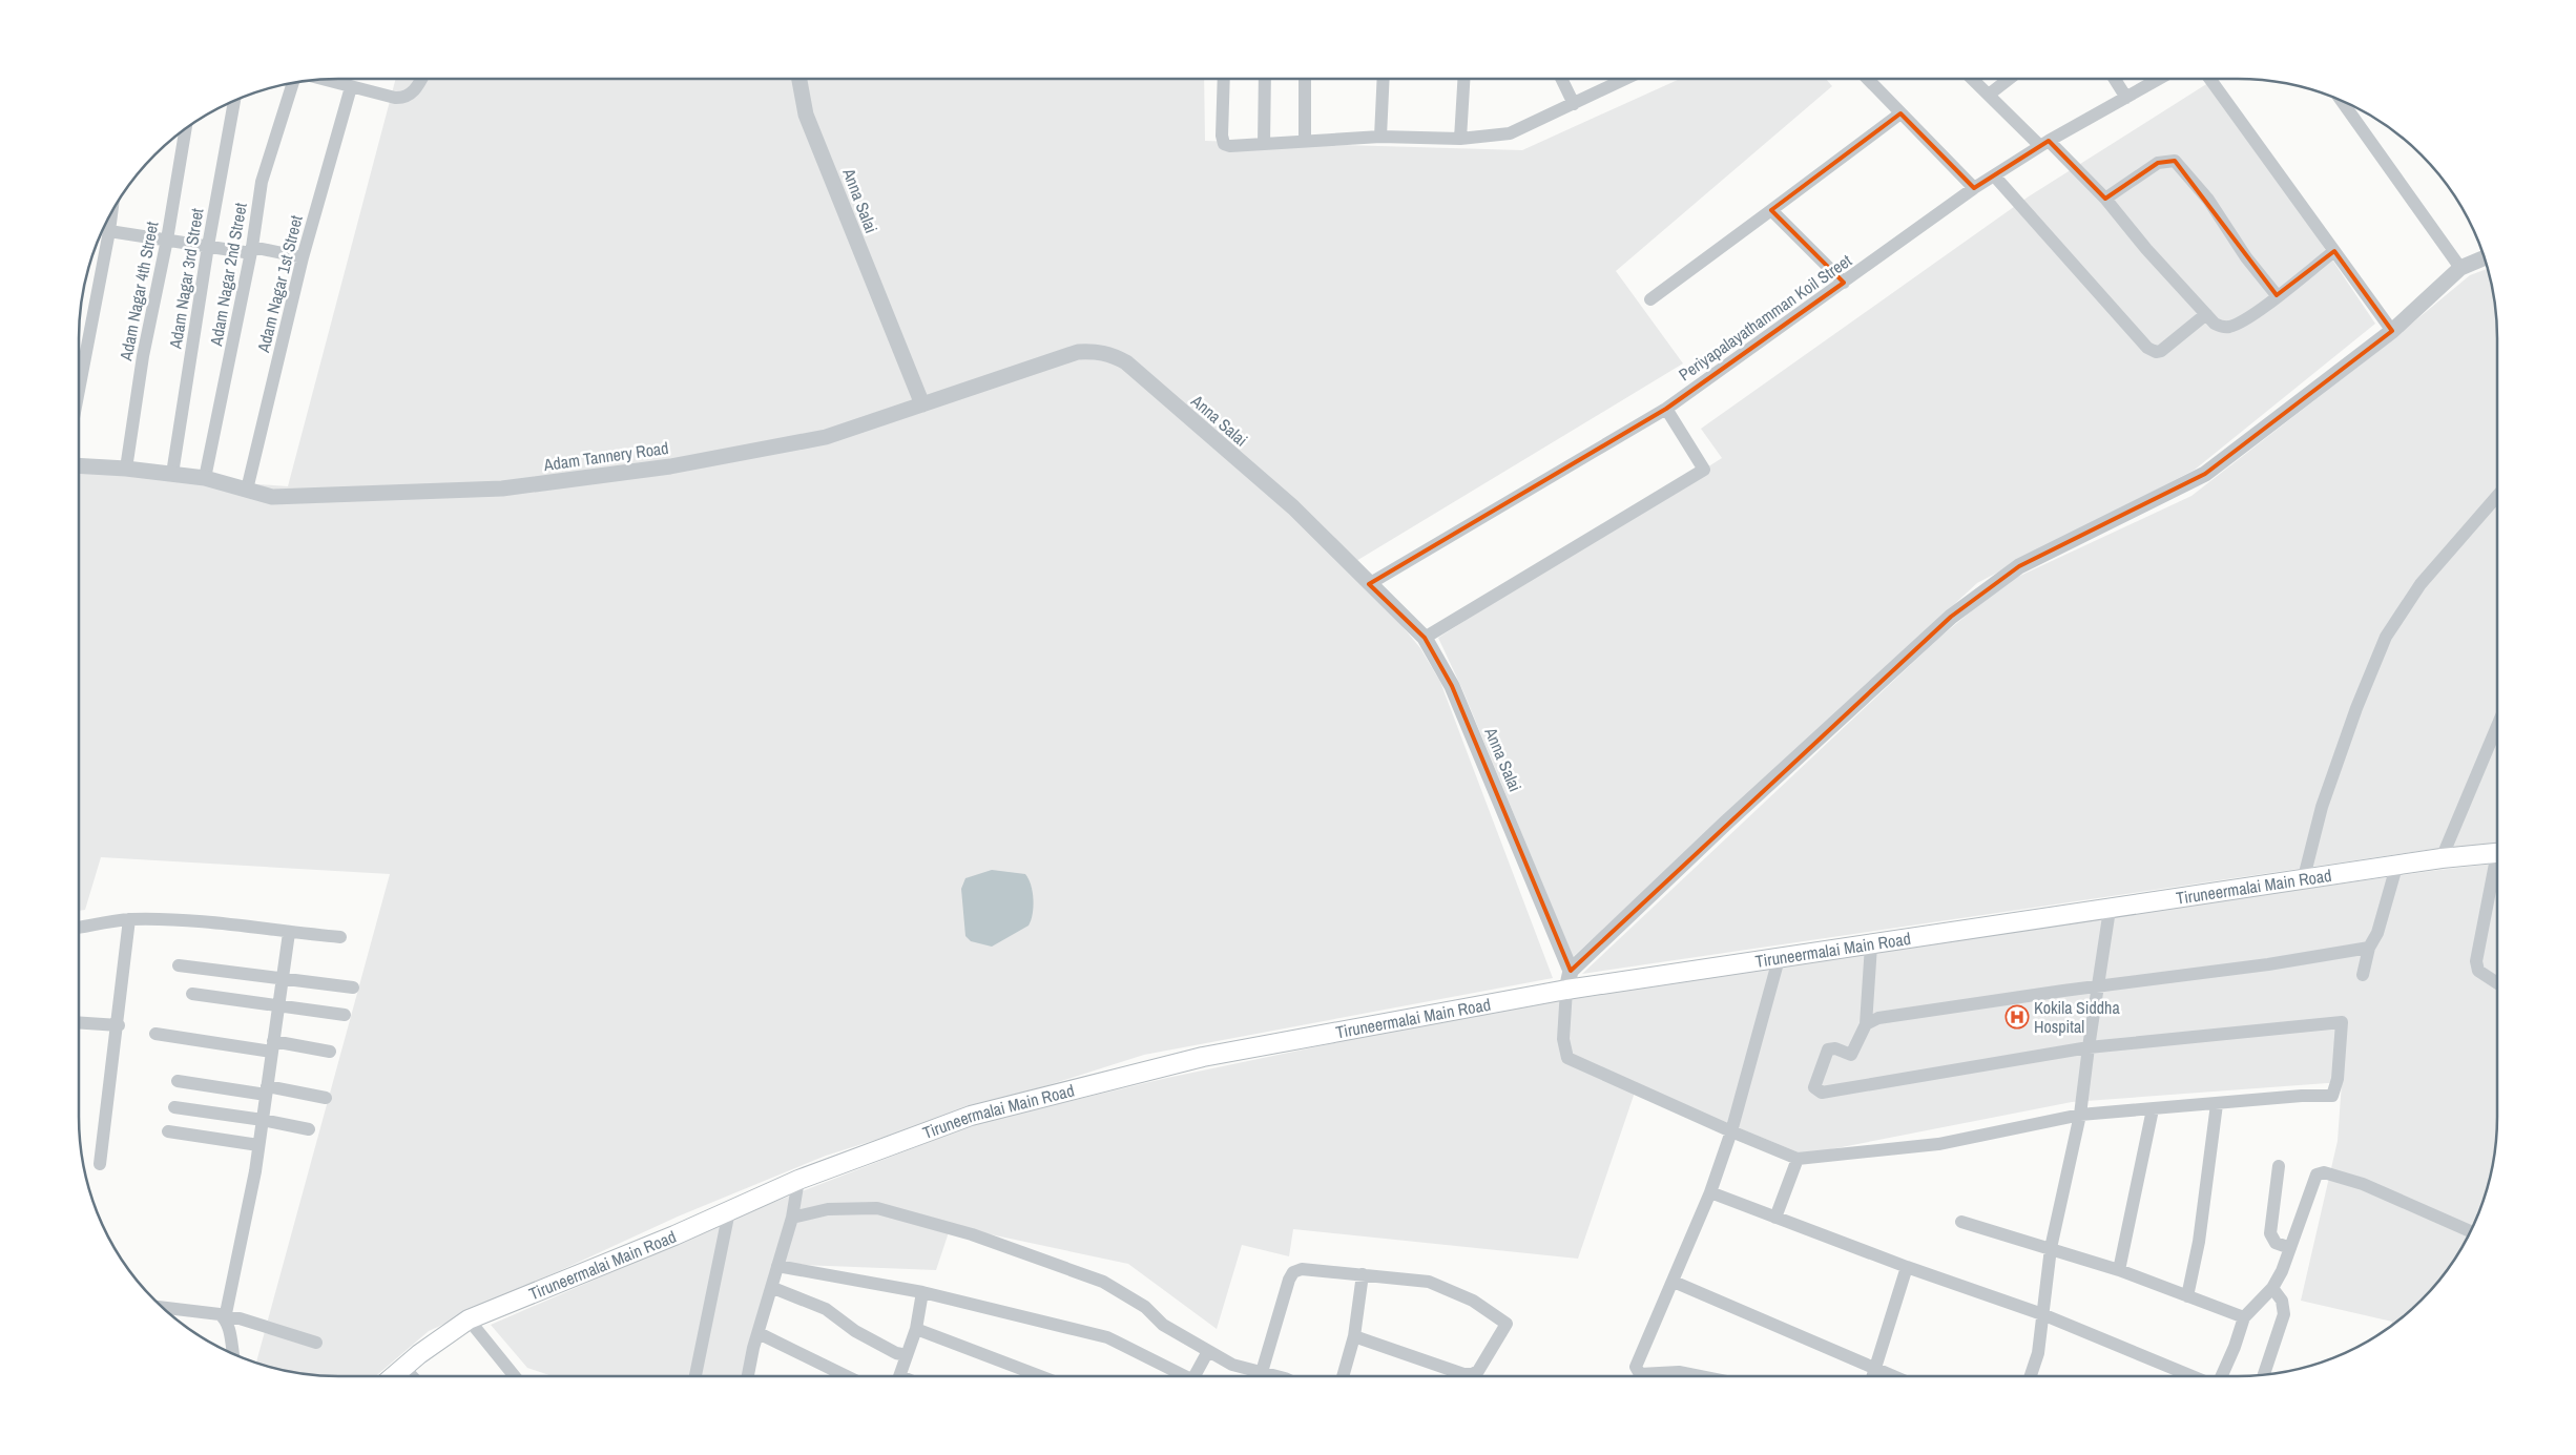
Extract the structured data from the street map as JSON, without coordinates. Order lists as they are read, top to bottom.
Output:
{
  "streets": {
    "main road": ["Tiruneermalai Main Road"],
    "street": [
      "Anna Salai",
      "Adam Nagar 2nd Street",
      "Adam Nagar 3rd Street",
      "Adam Nagar 1st Street",
      "Adam Nagar 4th Street",
      "Periyapalayathamman Koil Street",
      "Adam Tannery Road"
    ]
  },
  "crossings": [
    ["Anna Salai", "Periyapalayathamman Koil Street"],
    ["Anna Salai", "Adam Tannery Road"],
    ["Adam Nagar 2nd Street", "Adam Tannery Road"],
    ["Adam Nagar 3rd Street", "Adam Tannery Road"],
    ["Adam Nagar 1st Street", "Adam Tannery Road"],
    ["Adam Nagar 4th Street", "Adam Tannery Road"]
  ],
  "places": {
    "hospital": ["Kokila Siddha Hospital"]
  }
}
